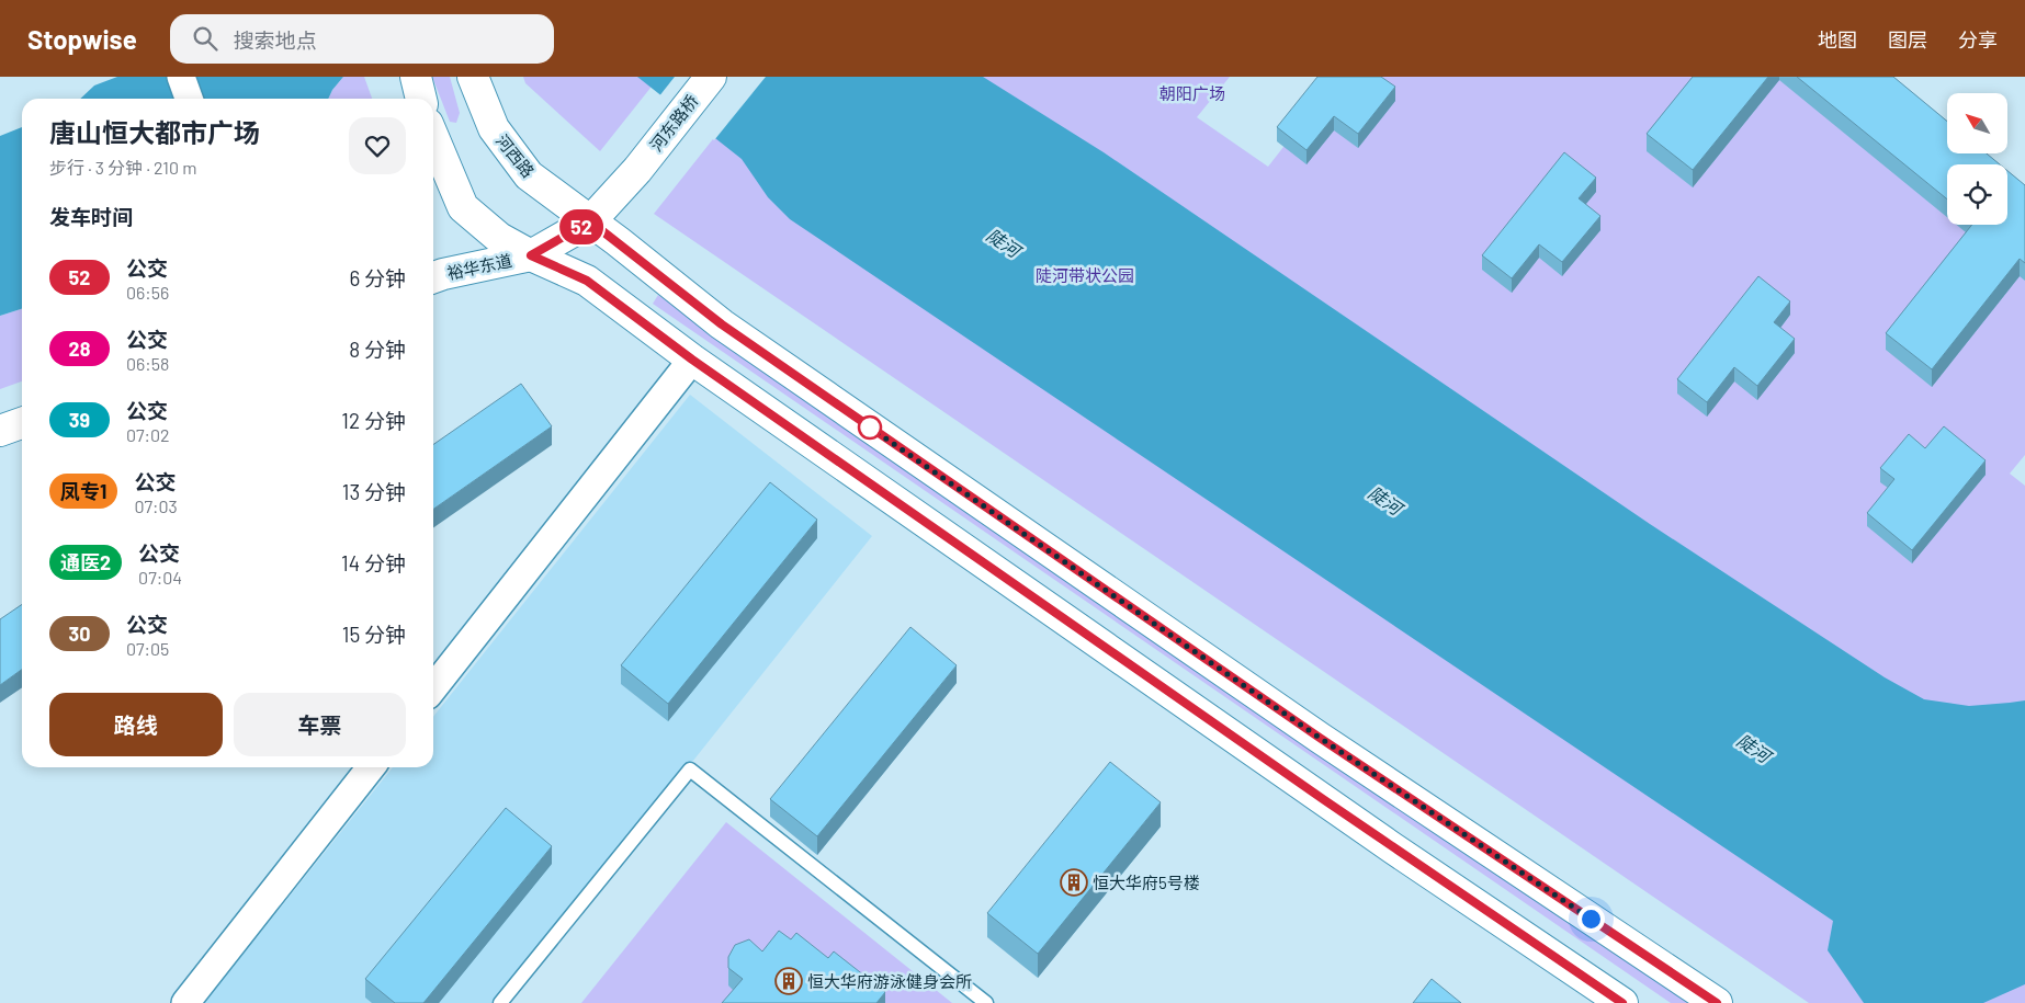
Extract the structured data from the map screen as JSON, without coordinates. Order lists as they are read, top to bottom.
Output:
{
  "streets": {
    "main road": ["河东路桥", "河西路", "裕华东道"]
  },
  "crossings": [
    ["河东路桥", "河西路"],
    ["河东路桥", "裕华东道"],
    ["河西路", "裕华东道"]
  ],
  "water": ["陡河"],
  "parks": ["朝阳广场", "陡河带状公园"],
  "places": {
    "building": ["恒大华府5号楼", "恒大华府游泳健身会所"]
  },
  "lines": ["bus line 52"],
  "north": "top left",
  "page": {
    "header": "Stopwise",
    "search": "搜索地点",
    "nav": ["地图", "图层", "分享"],
    "on_map": "52",
    "heading": [
      ["唐山恒大都市广场", "步行 · 3 分钟 · 210 m"],
      "发车时间"
    ],
    "list": [
      {
        "mark": "52",
        "name": "公交",
        "note": "06:56",
        "value": "6 分钟"
      },
      {
        "mark": "28",
        "name": "公交",
        "note": "06:58",
        "value": "8 分钟"
      },
      {
        "mark": "39",
        "name": "公交",
        "note": "07:02",
        "value": "12 分钟"
      },
      {
        "mark": "凤专1",
        "name": "公交",
        "note": "07:03",
        "value": "13 分钟"
      },
      {
        "mark": "通医2",
        "name": "公交",
        "note": "07:04",
        "value": "14 分钟"
      },
      {
        "mark": "30",
        "name": "公交",
        "note": "07:05",
        "value": "15 分钟"
      }
    ],
    "buttons": ["路线", "车票"]
  }
}
